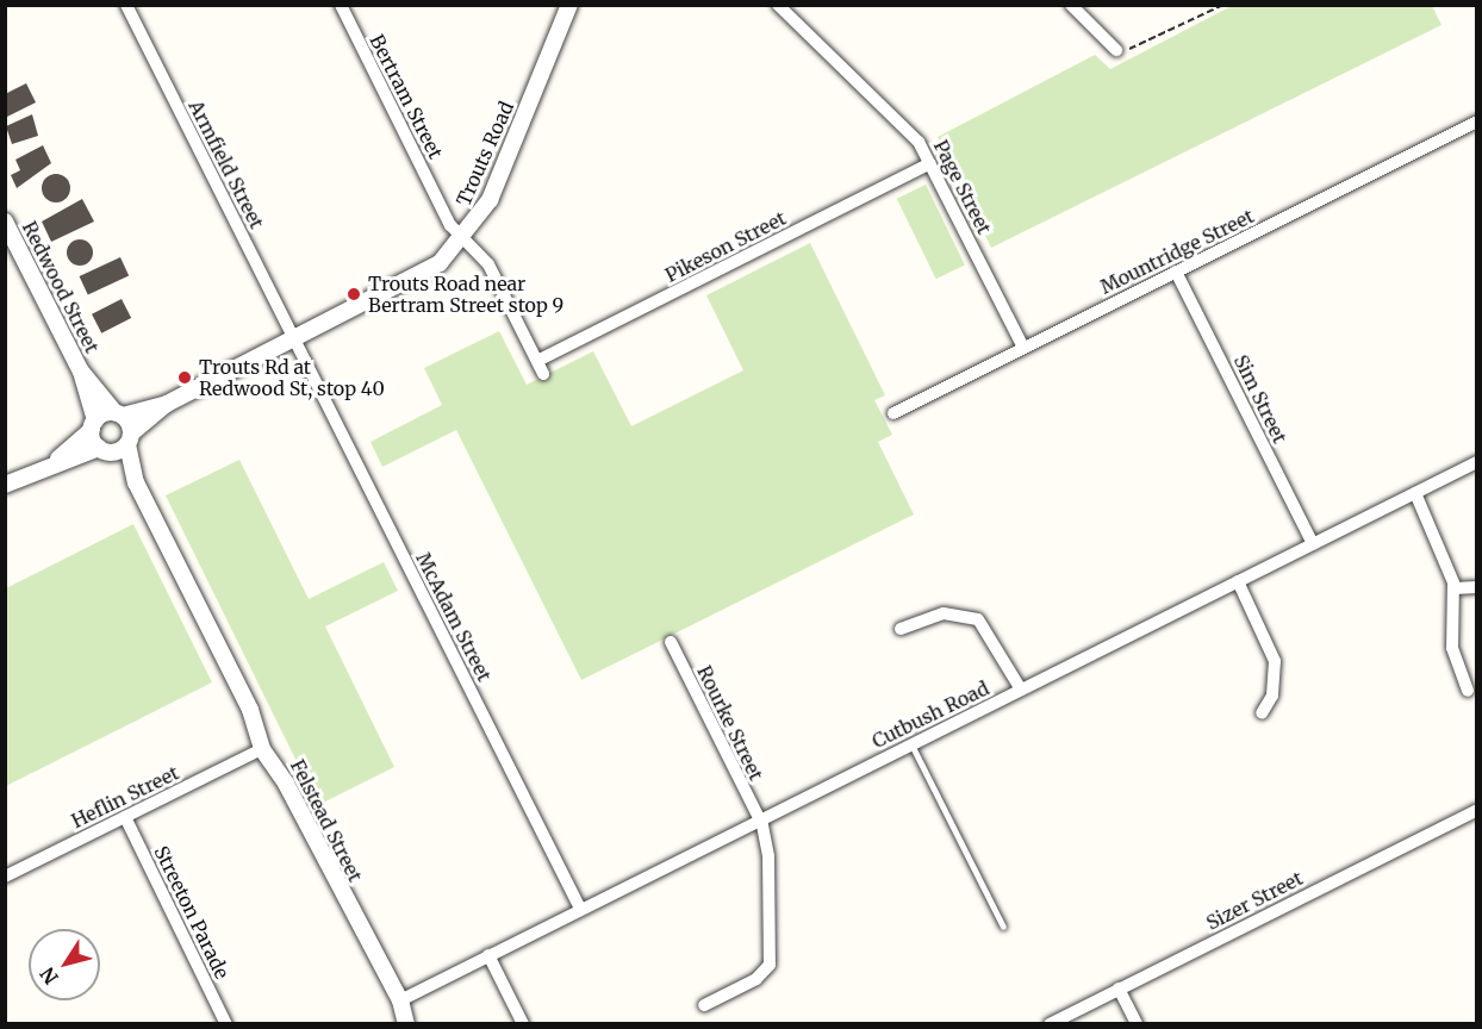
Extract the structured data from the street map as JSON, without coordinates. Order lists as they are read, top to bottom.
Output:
{
  "streets": {
    "street": [
      "Bertram Street",
      "Trouts Road",
      "Armfield Street",
      "Page Street",
      "Pikeson Street",
      "Mountridge Street",
      "Redwood Street",
      "Sim Street",
      "McAdam Street",
      "Cutbush Road",
      "Rourke Street",
      "Heflin Street",
      "Felstead Street",
      "Sizer Street",
      "Streeton Parade"
    ]
  },
  "crossings": [
    ["Bertram Street", "Trouts Road"],
    ["Trouts Road", "Armfield Street"],
    ["Trouts Road", "Redwood Street"],
    ["Trouts Road", "McAdam Street"],
    ["Trouts Road", "Felstead Street"],
    ["Armfield Street", "McAdam Street"],
    ["Page Street", "Pikeson Street"],
    ["Page Street", "Mountridge Street"],
    ["Mountridge Street", "Sim Street"],
    ["Redwood Street", "Felstead Street"],
    ["Sim Street", "Cutbush Road"],
    ["McAdam Street", "Cutbush Road"],
    ["Cutbush Road", "Rourke Street"],
    ["Cutbush Road", "Felstead Street"],
    ["Heflin Street", "Felstead Street"],
    ["Heflin Street", "Streeton Parade"]
  ],
  "places": ["Trouts Road near Bertram Street stop 9", "Trouts Rd at Redwood St, stop 40"],
  "north": "bottom left"
}
